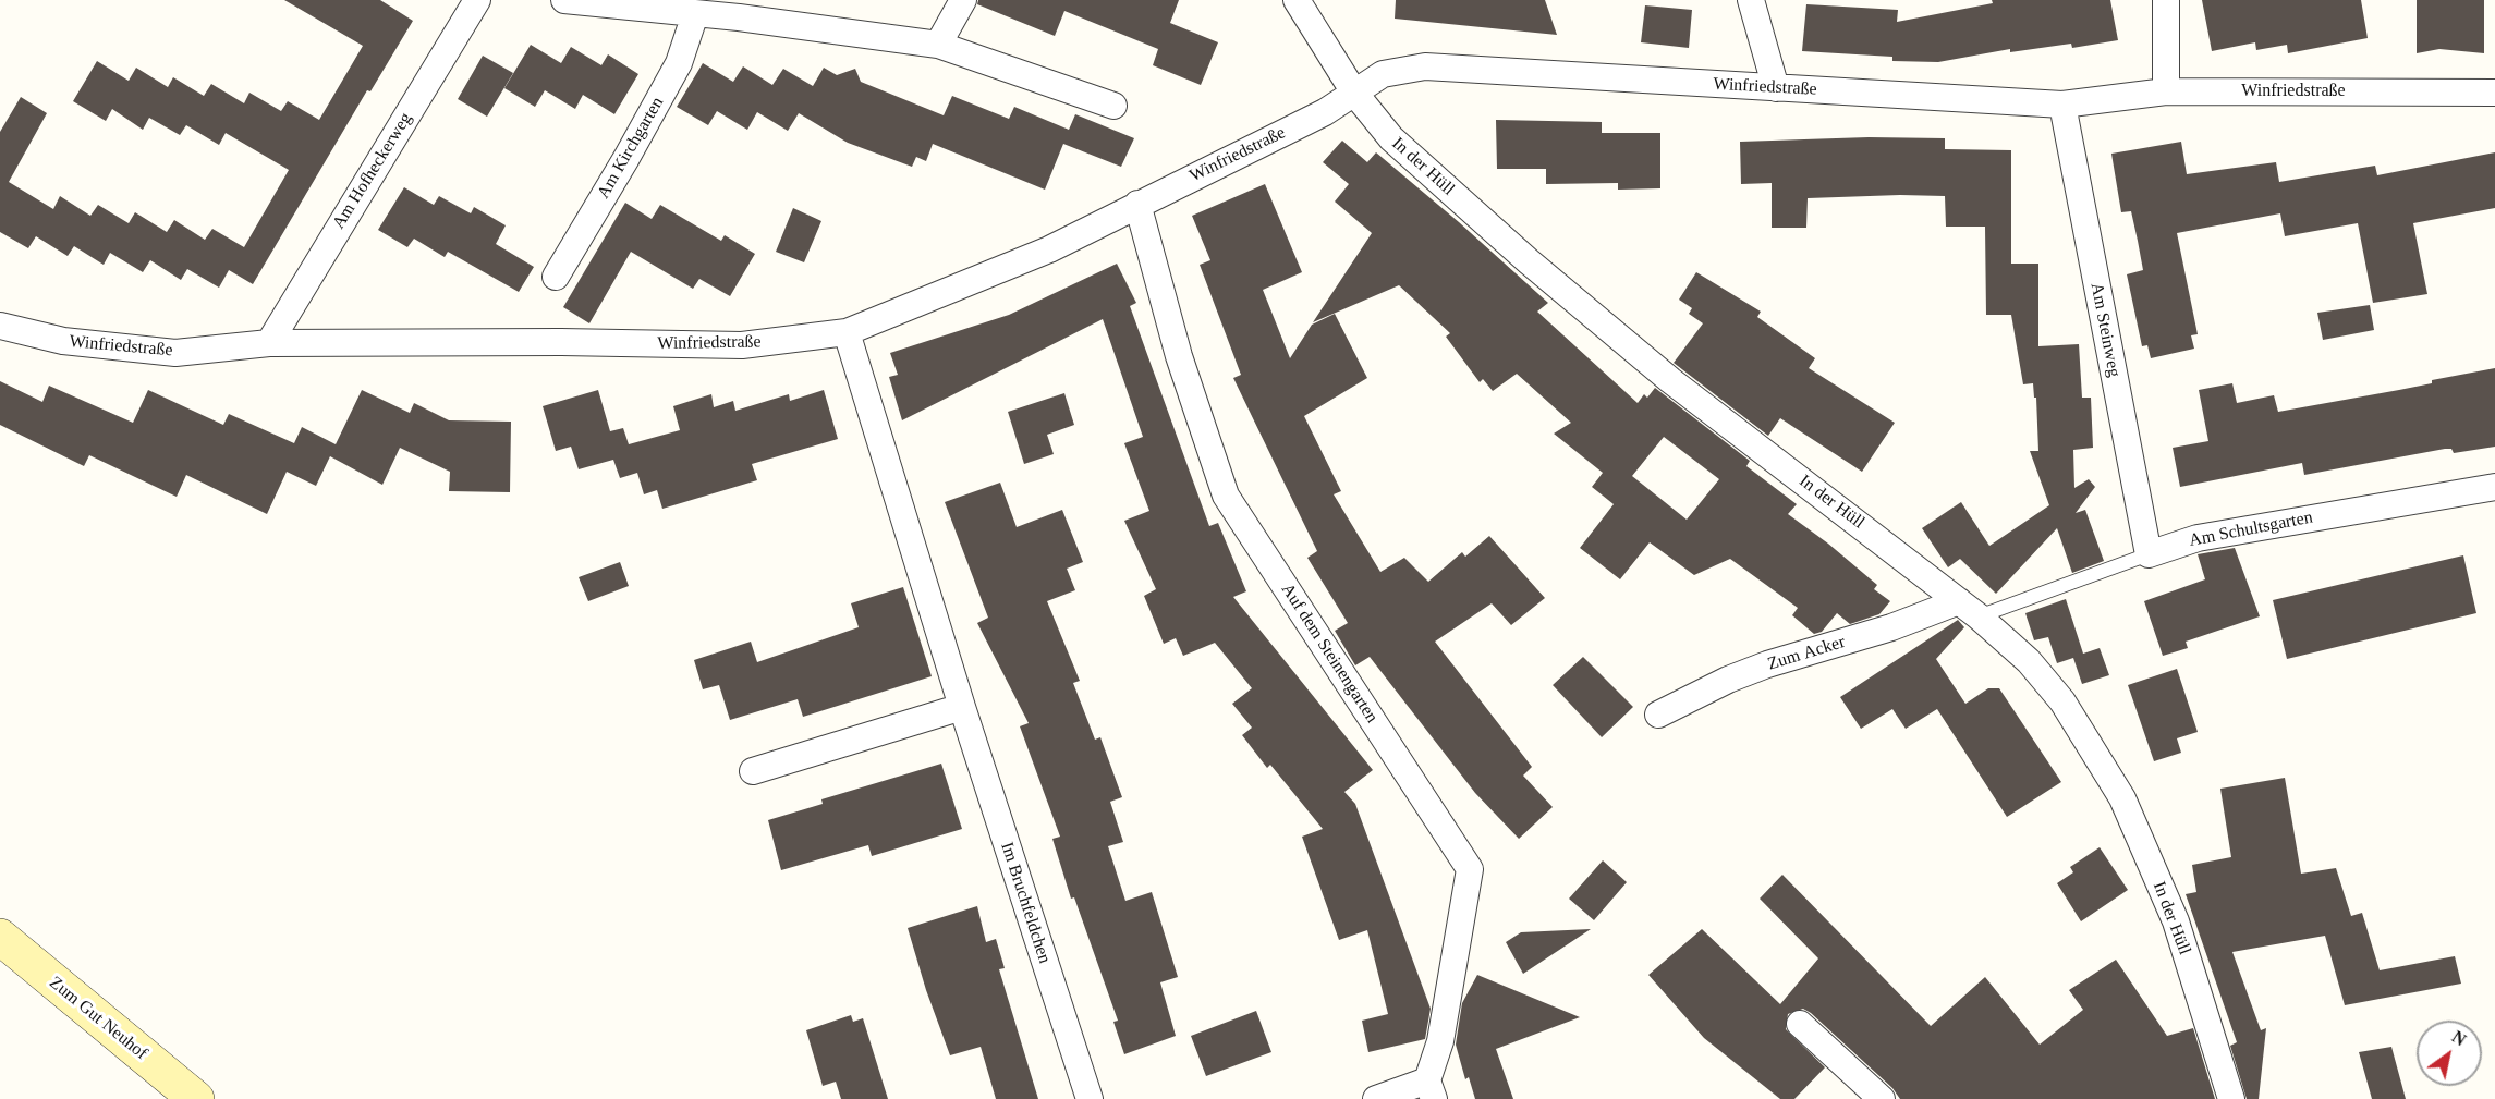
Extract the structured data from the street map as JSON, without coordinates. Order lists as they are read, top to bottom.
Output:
{
  "streets": {
    "main road": ["Zum Gut Neuhof"],
    "street": [
      "Winfriedstraße",
      "Am Kirchgarten",
      "In der Hüll",
      "Am Hofheckerweg",
      "Am Steinweg",
      "Am Schultsgarten",
      "Auf dem Steinengarten",
      "Zum Acker",
      "Im Bruchfeldchen"
    ]
  },
  "crossings": [
    ["Winfriedstraße", "In der Hüll"],
    ["Winfriedstraße", "Am Hofheckerweg"],
    ["Winfriedstraße", "Am Steinweg"],
    ["Winfriedstraße", "Auf dem Steinengarten"],
    ["Winfriedstraße", "Im Bruchfeldchen"],
    ["In der Hüll", "Am Schultsgarten"],
    ["In der Hüll", "Zum Acker"],
    ["Am Steinweg", "Am Schultsgarten"],
    ["Am Schultsgarten", "Zum Acker"]
  ],
  "north": "top right"
}
